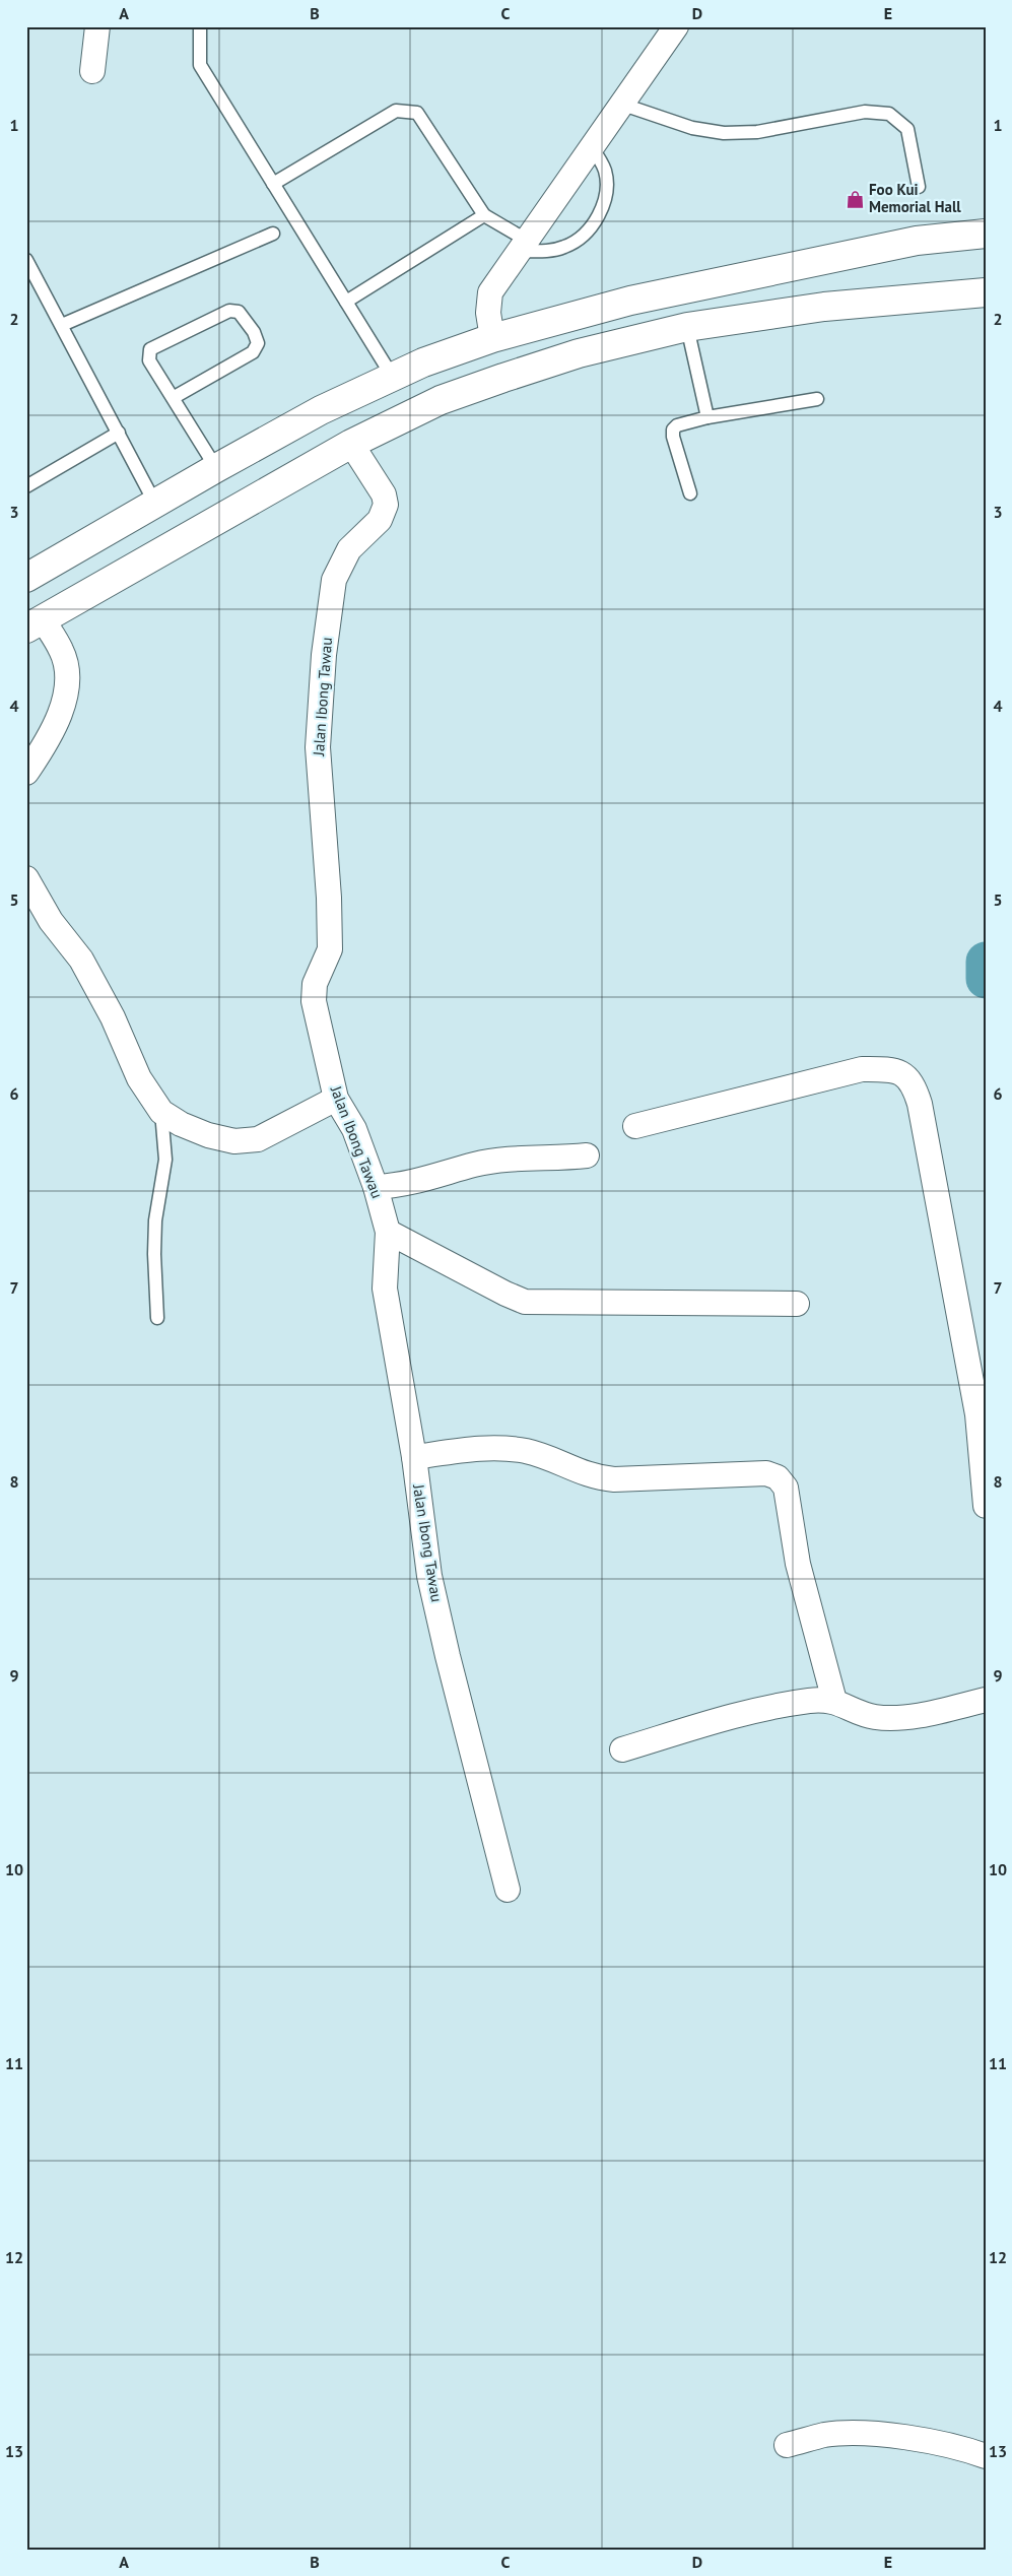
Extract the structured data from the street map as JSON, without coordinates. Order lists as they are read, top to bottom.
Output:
{
  "streets": {
    "street": ["Jalan Ibong Tawau"]
  },
  "places": {
    "shop": ["Foo Kui Memorial Hall"]
  },
  "grid": {
    "columns": [
      "A",
      "B",
      "C",
      "D",
      "E"
    ],
    "rows": [
      "1",
      "2",
      "3",
      "4",
      "5",
      "6",
      "7",
      "8",
      "9",
      "10",
      "11",
      "12",
      "13"
    ]
  }
}
